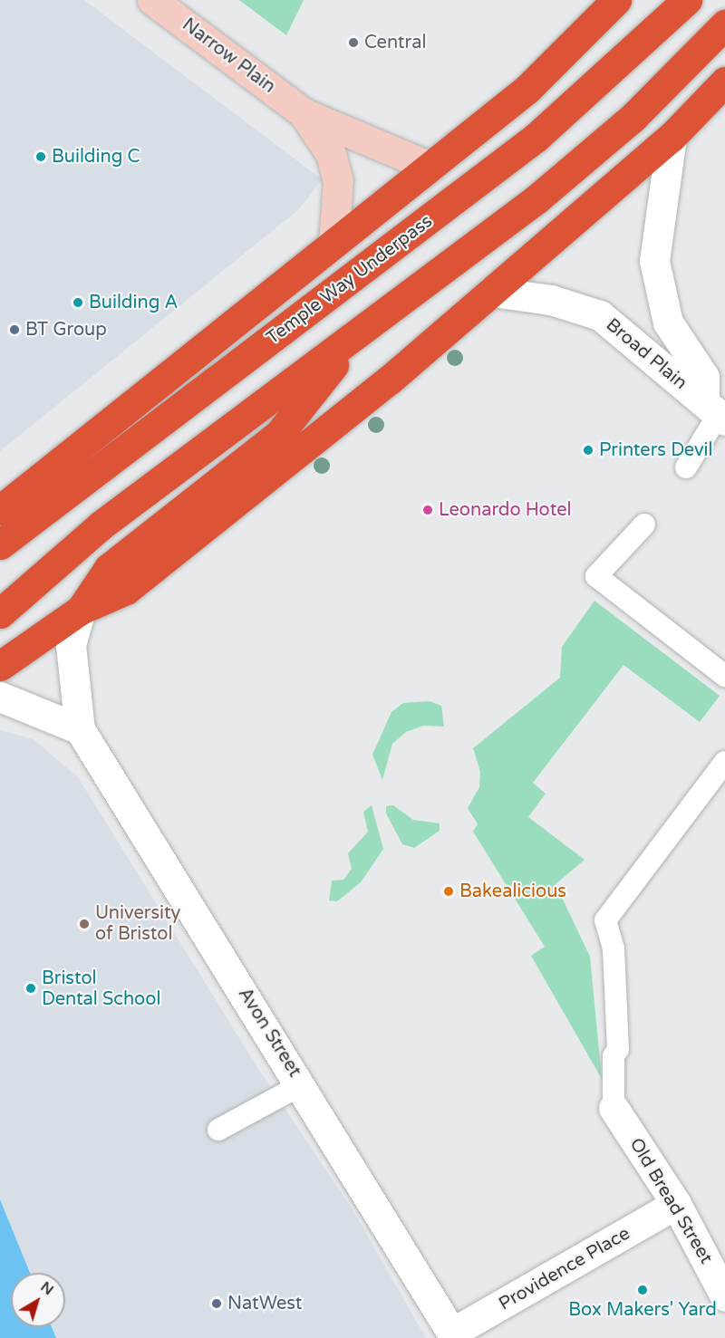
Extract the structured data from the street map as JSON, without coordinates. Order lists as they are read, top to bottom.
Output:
{
  "streets": {
    "highway": ["Temple Way Underpass"],
    "street": [
      "Narrow Plain",
      "Broad Plain",
      "Avon Street",
      "Old Bread Street",
      "Providence Place"
    ]
  },
  "crossings": [
    ["Avon Street", "Providence Place"],
    ["Old Bread Street", "Providence Place"]
  ],
  "places": [
    "Central",
    "Building C",
    "Building A",
    "BT Group",
    "Printers Devil",
    "Leonardo Hotel",
    "Bakealicious",
    "University of Bristol",
    "Bristol Dental School",
    "Box Makers' Yard",
    "NatWest"
  ],
  "north": "top right"
}
